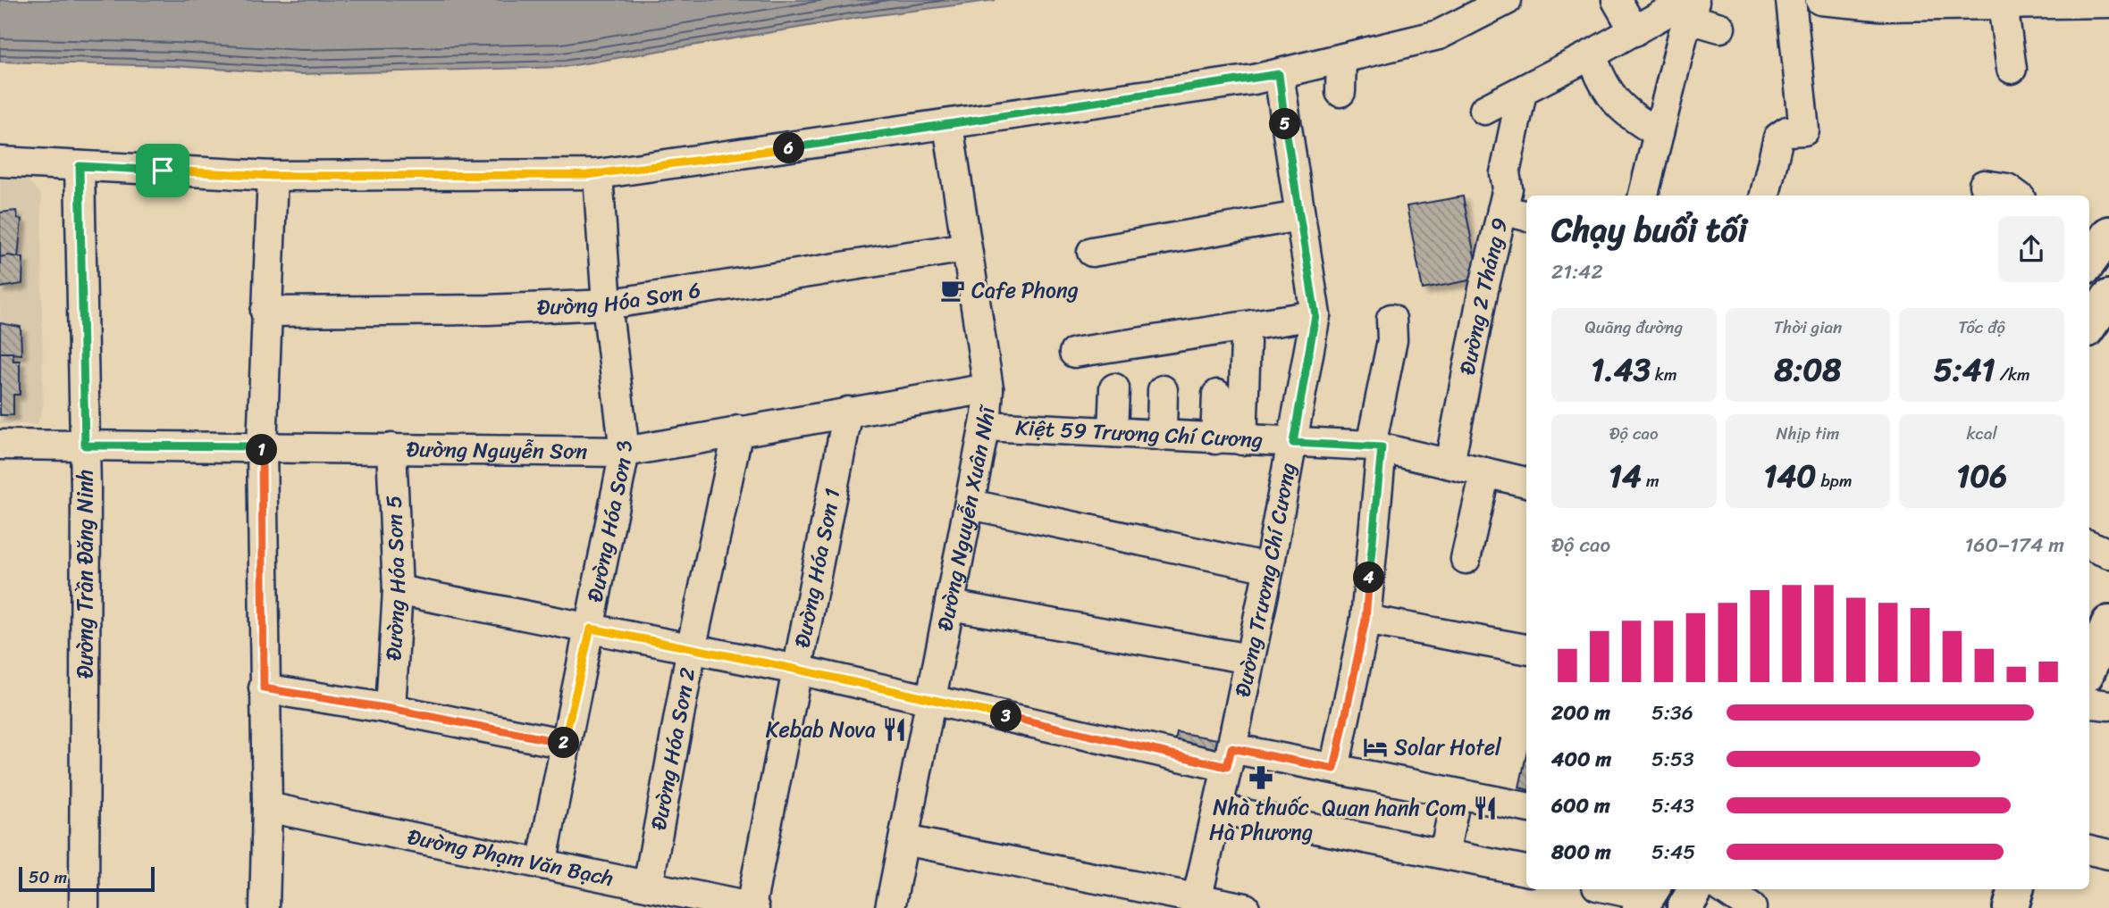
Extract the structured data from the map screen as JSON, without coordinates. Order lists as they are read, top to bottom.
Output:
{
  "streets": {
    "street": [
      "Đường 2 Tháng 9",
      "Đường Hóa Sơn 6",
      "Kiệt 59 Trương Chí Cương",
      "Đường Nguyễn Sơn",
      "Đường Nguyễn Xuân Nhĩ",
      "Đường Hóa Sơn 3",
      "Đường Hóa Sơn 1",
      "Đường Trần Đăng Ninh",
      "Đường Hóa Sơn 5",
      "Đường Trương Chí Cương",
      "Đường Hóa Sơn 2",
      "Đường Phạm Văn Bạch"
    ]
  },
  "crossings": [
    ["Đường 2 Tháng 9", "Kiệt 59 Trương Chí Cương"],
    ["Đường Hóa Sơn 6", "Đường Nguyễn Xuân Nhĩ"],
    ["Đường Hóa Sơn 6", "Đường Hóa Sơn 3"],
    ["Kiệt 59 Trương Chí Cương", "Đường Nguyễn Xuân Nhĩ"],
    ["Kiệt 59 Trương Chí Cương", "Đường Trương Chí Cương"],
    ["Đường Nguyễn Sơn", "Đường Nguyễn Xuân Nhĩ"],
    ["Đường Nguyễn Sơn", "Đường Hóa Sơn 3"],
    ["Đường Nguyễn Sơn", "Đường Hóa Sơn 1"],
    ["Đường Nguyễn Sơn", "Đường Trần Đăng Ninh"],
    ["Đường Nguyễn Sơn", "Đường Hóa Sơn 5"],
    ["Đường Nguyễn Sơn", "Đường Hóa Sơn 2"],
    ["Đường Hóa Sơn 3", "Đường Phạm Văn Bạch"],
    ["Đường Hóa Sơn 1", "Đường Phạm Văn Bạch"],
    ["Đường Hóa Sơn 2", "Đường Phạm Văn Bạch"]
  ],
  "places": {
    "cafe": ["Cafe Phong"],
    "restaurant": ["Kebab Nova", "Quan hanh Com"],
    "hotel": ["Solar Hotel"],
    "pharmacy": ["Nhà thuốc Hà Phương"]
  },
  "scale_bar": "50 m",
  "page": {
    "pins": [
      "5",
      "6",
      "1",
      "4",
      "3",
      "2"
    ],
    "heading": ["Chạy buổi tối", "21:42"],
    "stats": [
      ["Quãng đường", "1.43 km"],
      ["Thời gian", "8:08"],
      ["Tốc độ", "5:41 /km"],
      ["Độ cao", "14 m"],
      ["Nhịp tim", "140 bpm"],
      ["kcal", "106"]
    ],
    "chart": ["Độ cao", "160–174 m"],
    "list": [
      {
        "name": "200 m",
        "note": "5:36"
      },
      {
        "name": "400 m",
        "note": "5:53"
      },
      {
        "name": "600 m",
        "note": "5:43"
      },
      {
        "name": "800 m",
        "note": "5:45"
      }
    ],
    "scale": "50 m"
  }
}
